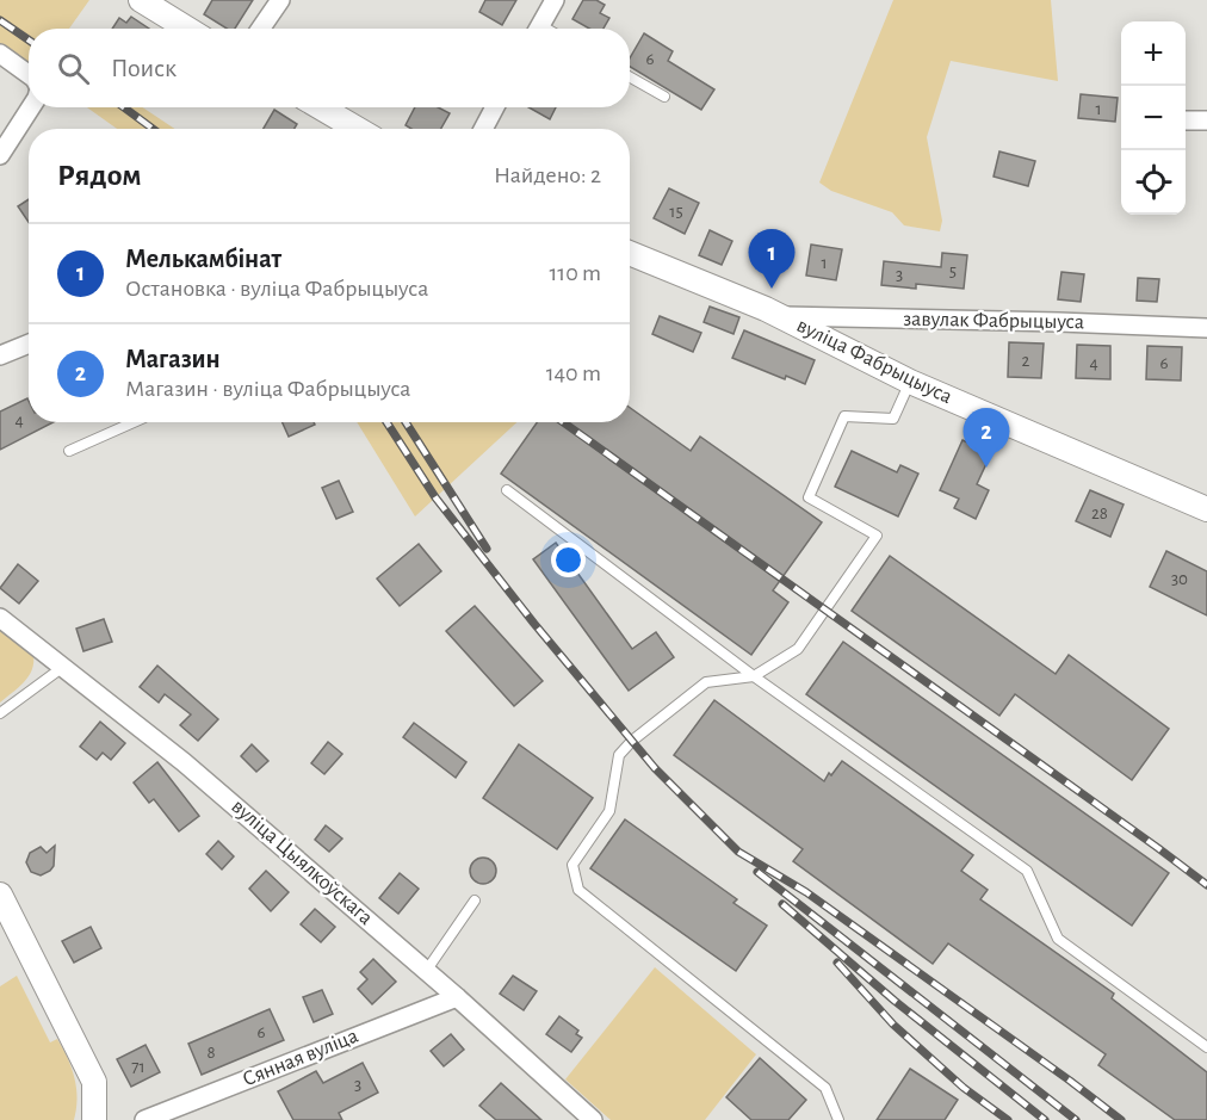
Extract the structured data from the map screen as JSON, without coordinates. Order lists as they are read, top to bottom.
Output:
{
  "streets": {
    "street": [
      "завулак Фабрыцыуса",
      "вуліца Фабрыцыуса",
      "вуліца Цыялкоўскага",
      "Сянная вуліца"
    ]
  },
  "crossings": [
    ["завулак Фабрыцыуса", "вуліца Фабрыцыуса"],
    ["вуліца Цыялкоўскага", "Сянная вуліца"]
  ],
  "house_numbers": [
    "6",
    "1",
    "15",
    "1",
    "5",
    "3",
    "2",
    "4",
    "6",
    "4",
    "28",
    "30",
    "6",
    "8",
    "71",
    "3"
  ],
  "page": {
    "map_buttons": ["+", "−"],
    "search": "Поиск",
    "heading": ["Рядом", "Найдено: 2"],
    "list": [
      {
        "mark": "1",
        "name": "Мелькамбінат",
        "note": "Остановка · вуліца Фабрыцыуса",
        "value": "110 m"
      },
      {
        "mark": "2",
        "name": "Магазин",
        "note": "Магазин · вуліца Фабрыцыуса",
        "value": "140 m"
      }
    ],
    "pins": ["1", "2"]
  }
}
